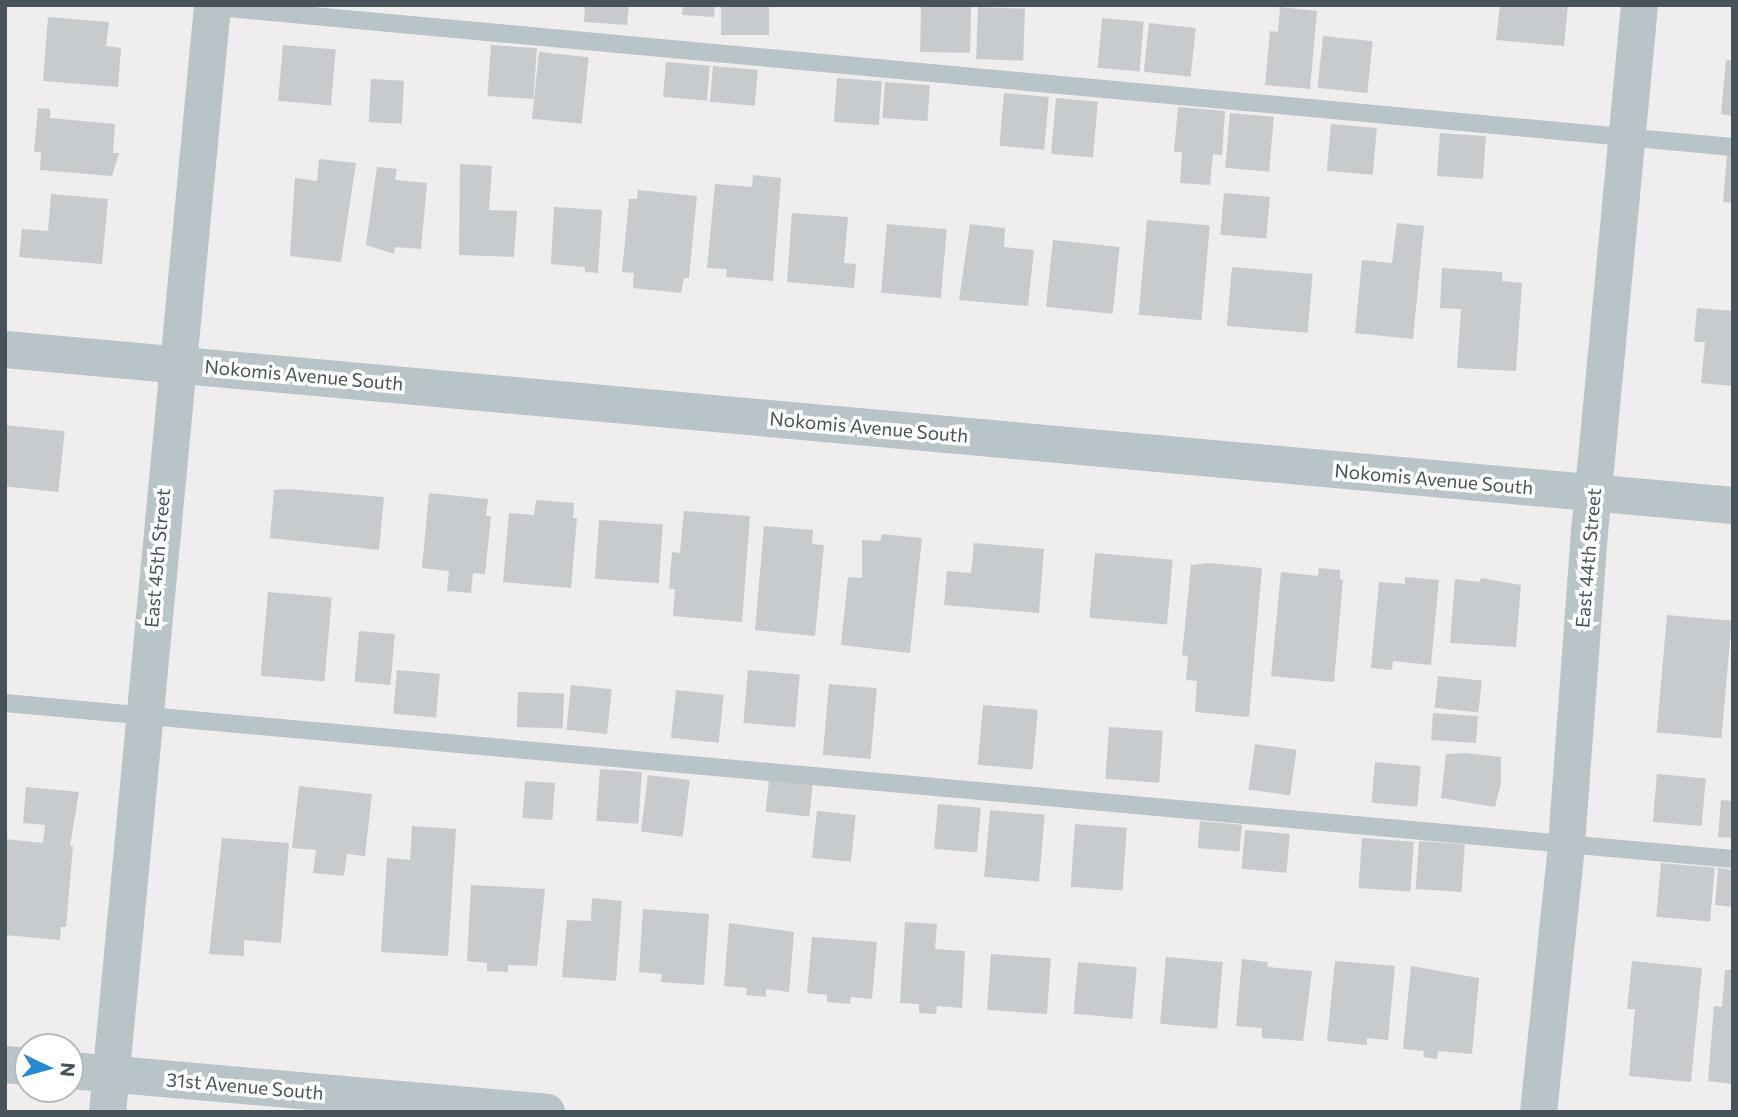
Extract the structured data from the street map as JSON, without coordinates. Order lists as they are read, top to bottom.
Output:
{
  "streets": {
    "street": [
      "Nokomis Avenue South",
      "East 45th Street",
      "East 44th Street",
      "31st Avenue South"
    ]
  },
  "crossings": [
    ["Nokomis Avenue South", "East 45th Street"],
    ["Nokomis Avenue South", "East 44th Street"],
    ["East 45th Street", "31st Avenue South"]
  ],
  "north": "right"
}
